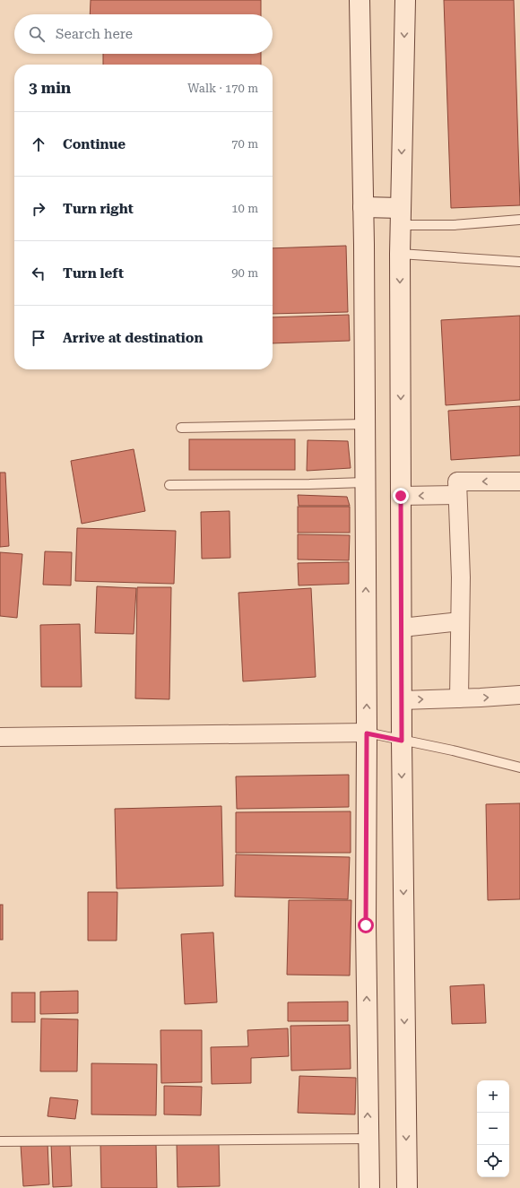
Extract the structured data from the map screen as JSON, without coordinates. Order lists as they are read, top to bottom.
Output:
{
  "page": {
    "search": "Search here",
    "heading": ["3 min", "Walk · 170 m"],
    "list": [
      ["Continue", "70 m"],
      ["Turn right", "10 m"],
      ["Turn left", "90 m"],
      "Arrive at destination"
    ],
    "map_buttons": ["+", "−"]
  }
}
